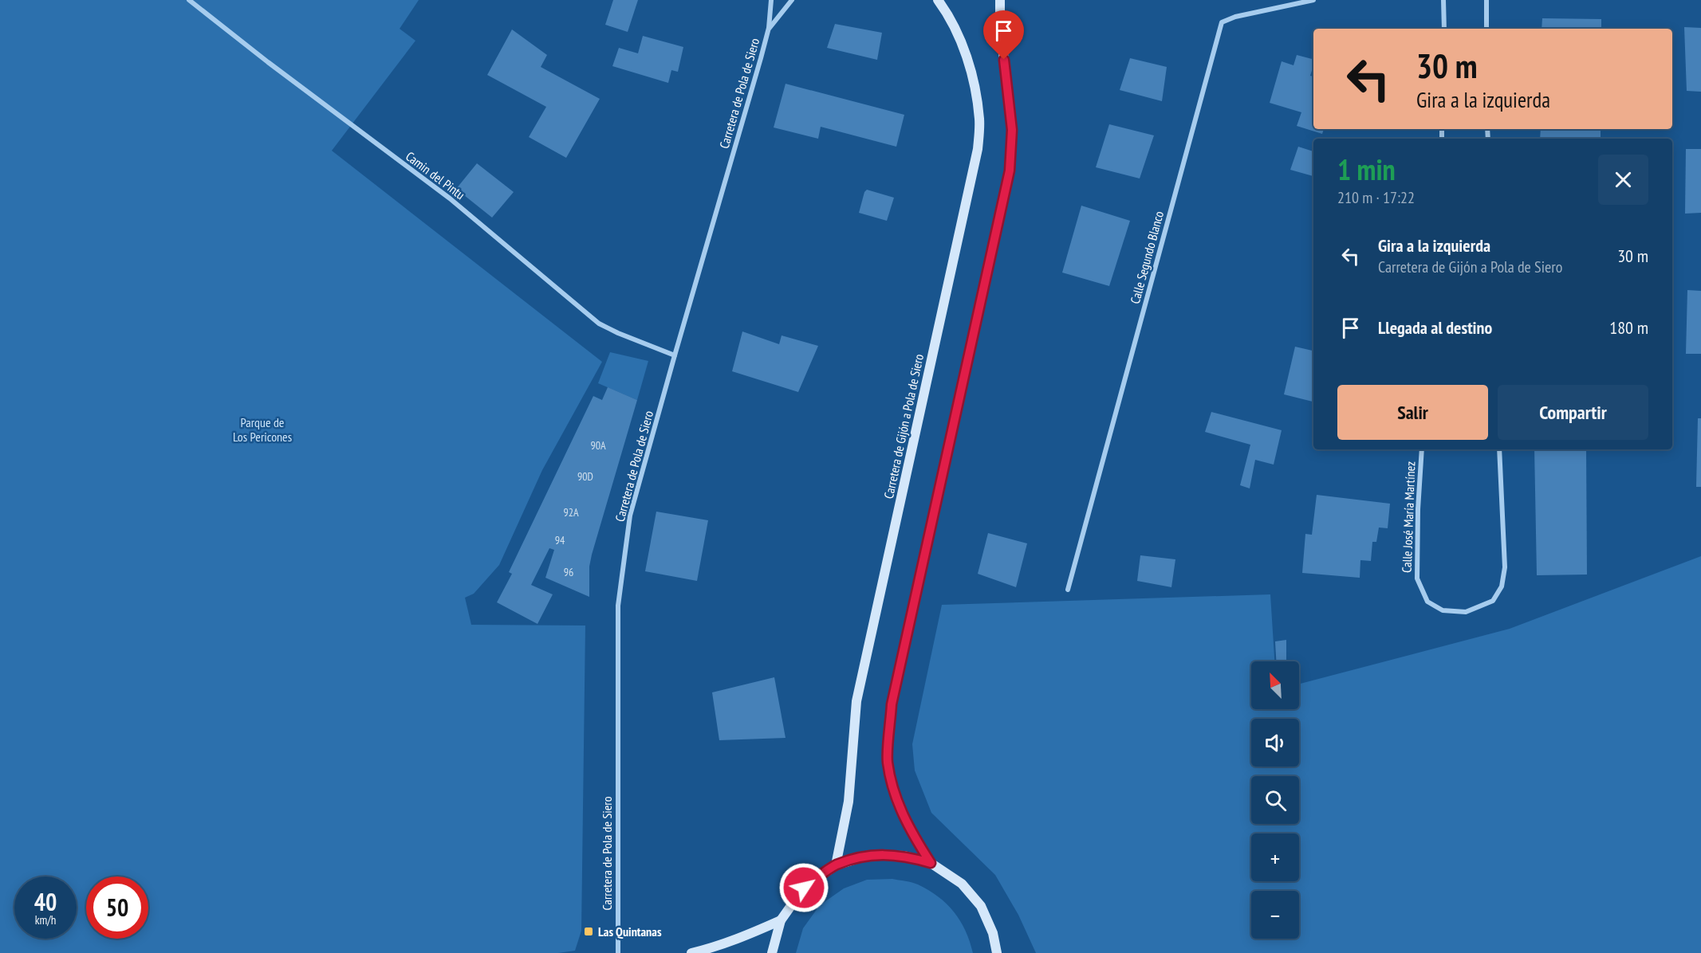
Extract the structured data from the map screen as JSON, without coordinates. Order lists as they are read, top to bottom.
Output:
{
  "streets": {
    "main road": ["Carretera de Gijón a Pola de Siero"],
    "street": [
      "Carretera de Pola de Siero",
      "Camin del Pintu",
      "Calle Segundo Blanco",
      "Calle José María Martínez"
    ]
  },
  "crossings": [
    ["Carretera de Pola de Siero", "Camin del Pintu"]
  ],
  "parks": ["Parque de Los Pericones"],
  "places": {
    "transit": ["Las Quintanas"]
  },
  "house_numbers": [
    "90A",
    "90D",
    "92A",
    "94",
    "96"
  ],
  "north": "top left",
  "page": {
    "turn": ["30 m", "Gira a la izquierda"],
    "heading": ["1 min", "210 m · 17:22"],
    "list": [
      {
        "name": "Gira a la izquierda",
        "note": "Carretera de Gijón a Pola de Siero",
        "value": "30 m"
      },
      {
        "name": "Llegada al destino",
        "value": "180 m"
      }
    ],
    "buttons": ["Salir", "Compartir"],
    "map_buttons": ["+", "−"],
    "speed": "40 km/h",
    "limit": "50"
  }
}
